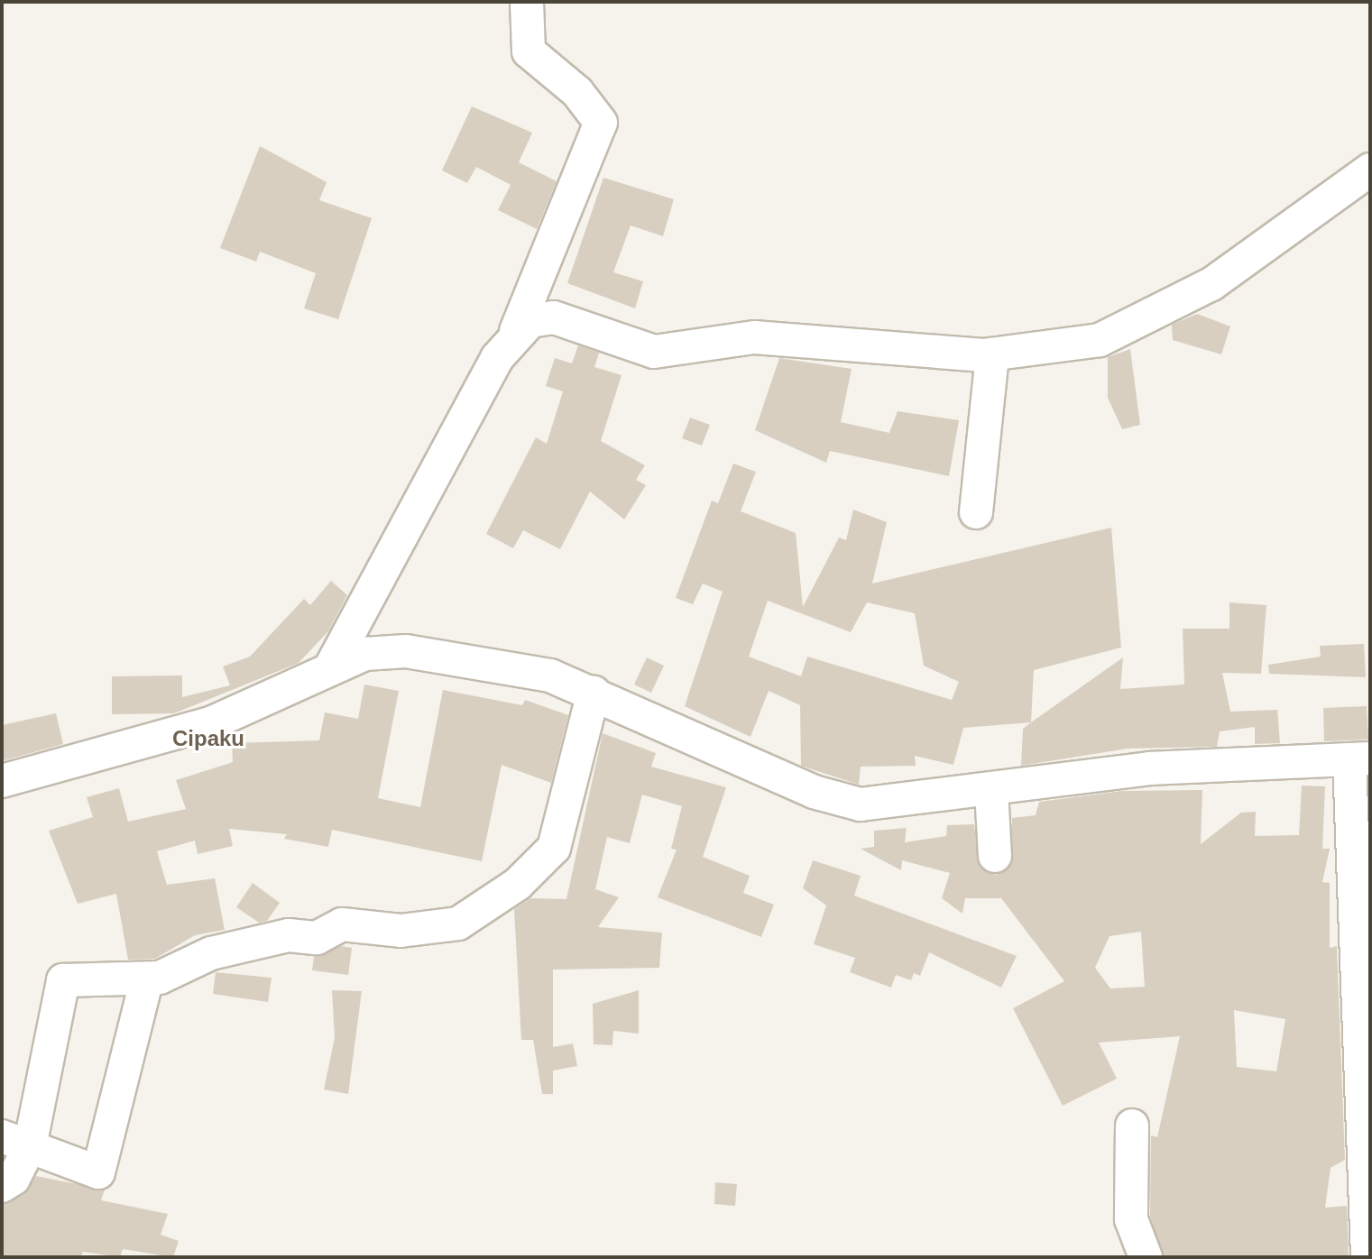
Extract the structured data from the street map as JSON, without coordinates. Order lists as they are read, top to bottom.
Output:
{
  "districts": ["Cipaku"]
}
